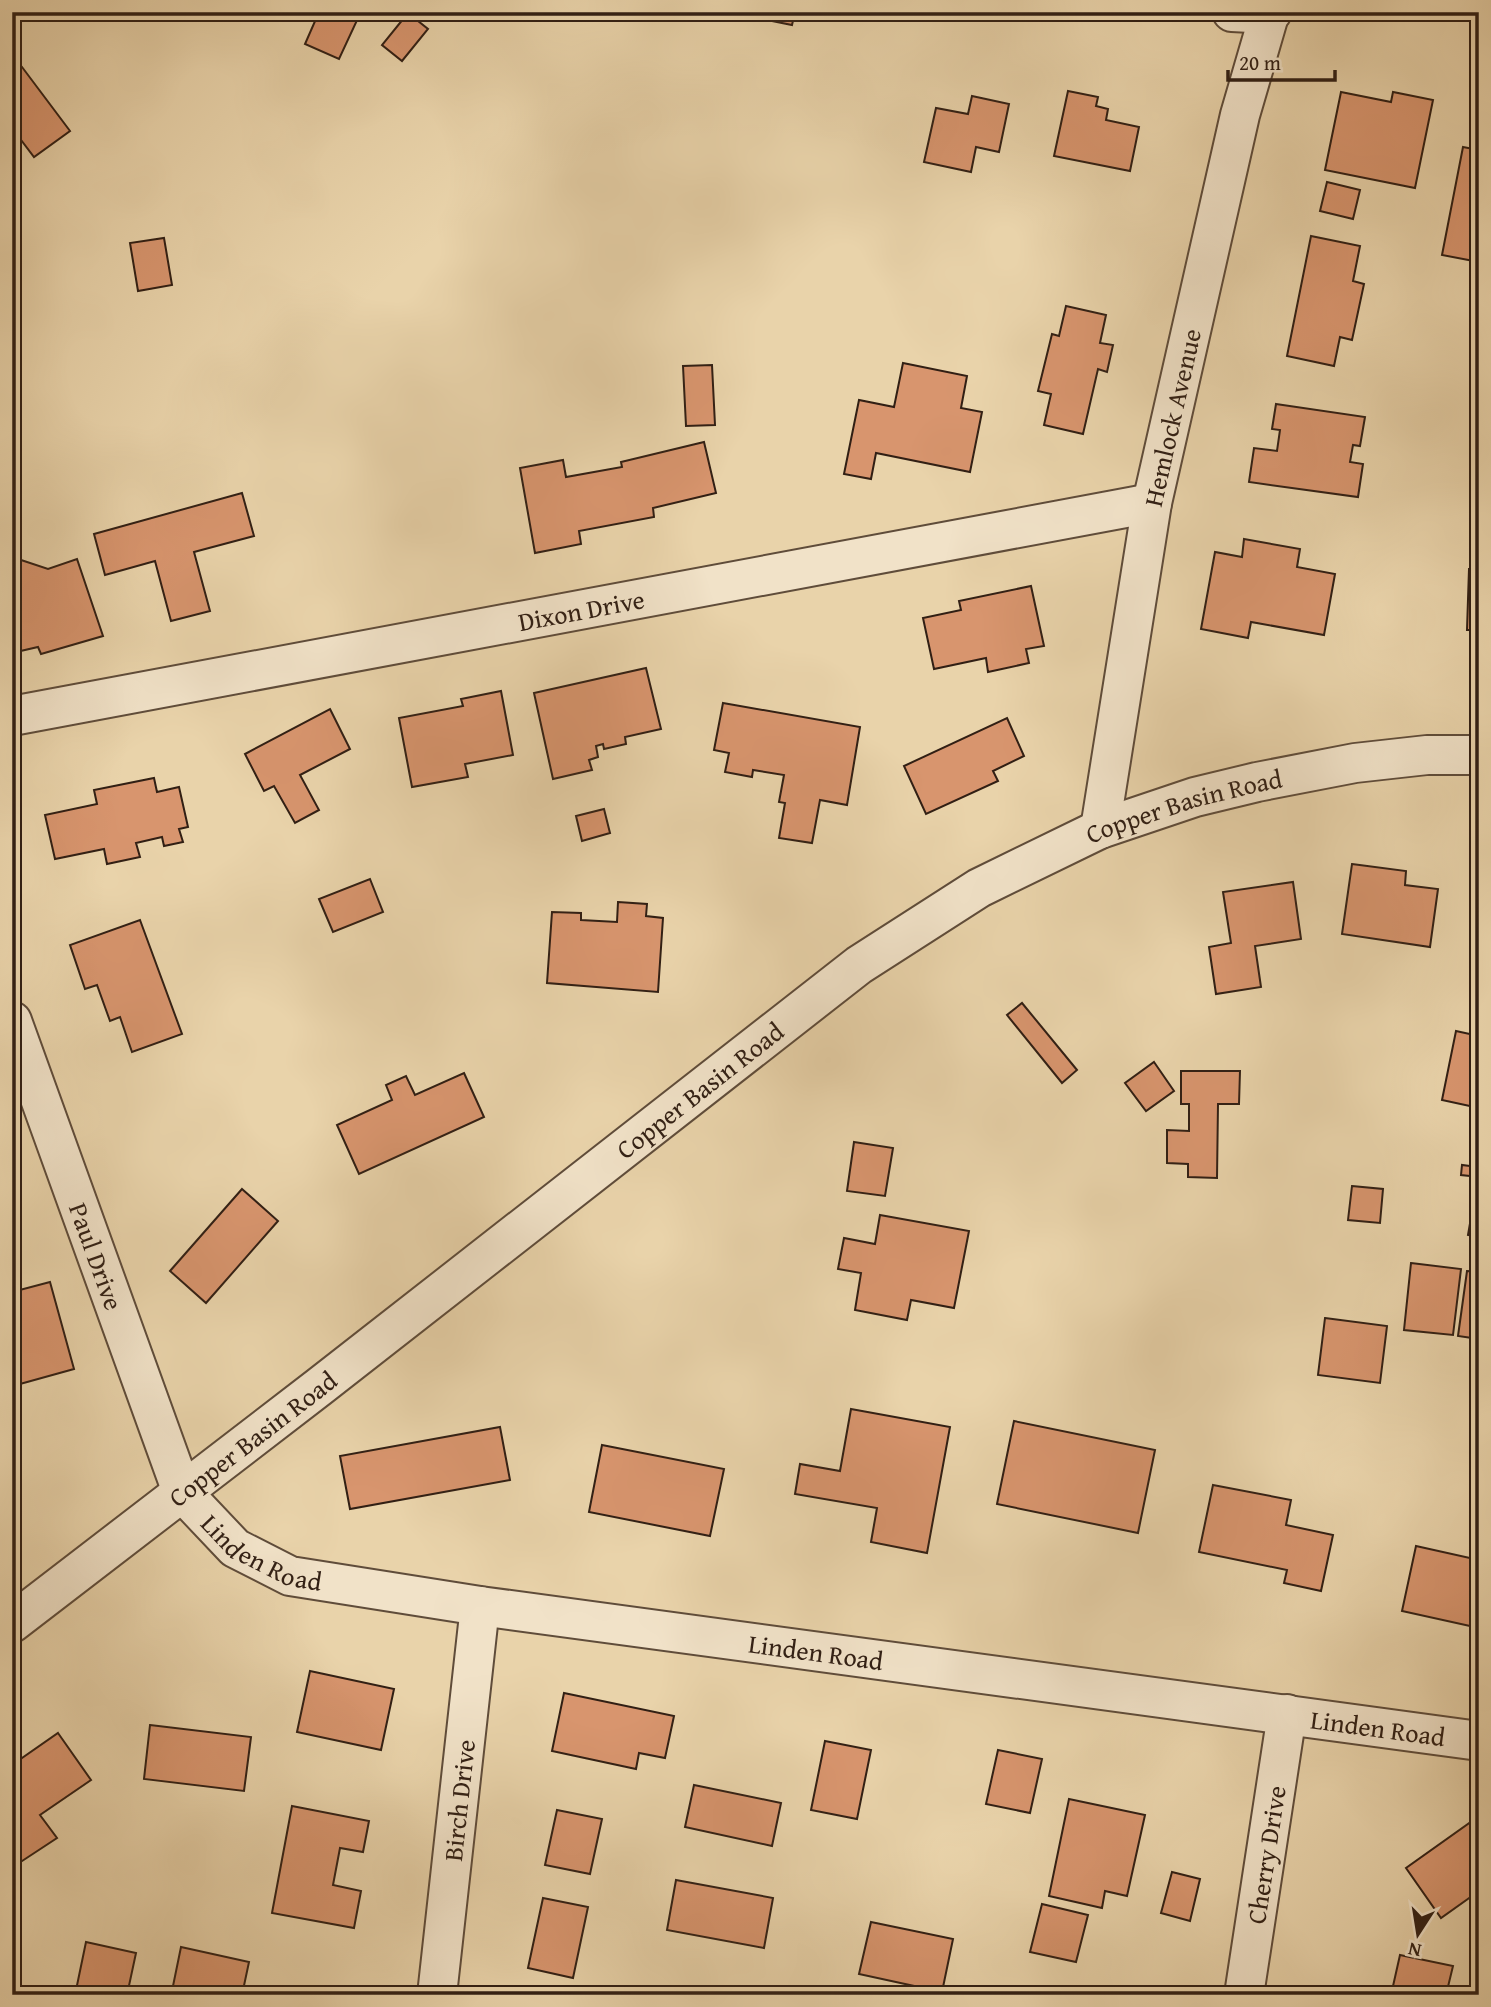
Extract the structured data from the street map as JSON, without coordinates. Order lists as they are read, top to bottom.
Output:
{
  "streets": {
    "street": [
      "Hemlock Avenue",
      "Dixon Drive",
      "Copper Basin Road",
      "Paul Drive",
      "Linden Road",
      "Birch Drive",
      "Cherry Drive"
    ]
  },
  "crossings": [
    ["Hemlock Avenue", "Dixon Drive"],
    ["Hemlock Avenue", "Copper Basin Road"],
    ["Copper Basin Road", "Paul Drive"],
    ["Copper Basin Road", "Linden Road"],
    ["Paul Drive", "Linden Road"],
    ["Linden Road", "Birch Drive"],
    ["Linden Road", "Cherry Drive"]
  ],
  "scale_bar": "20 m",
  "north": "bottom"
}
